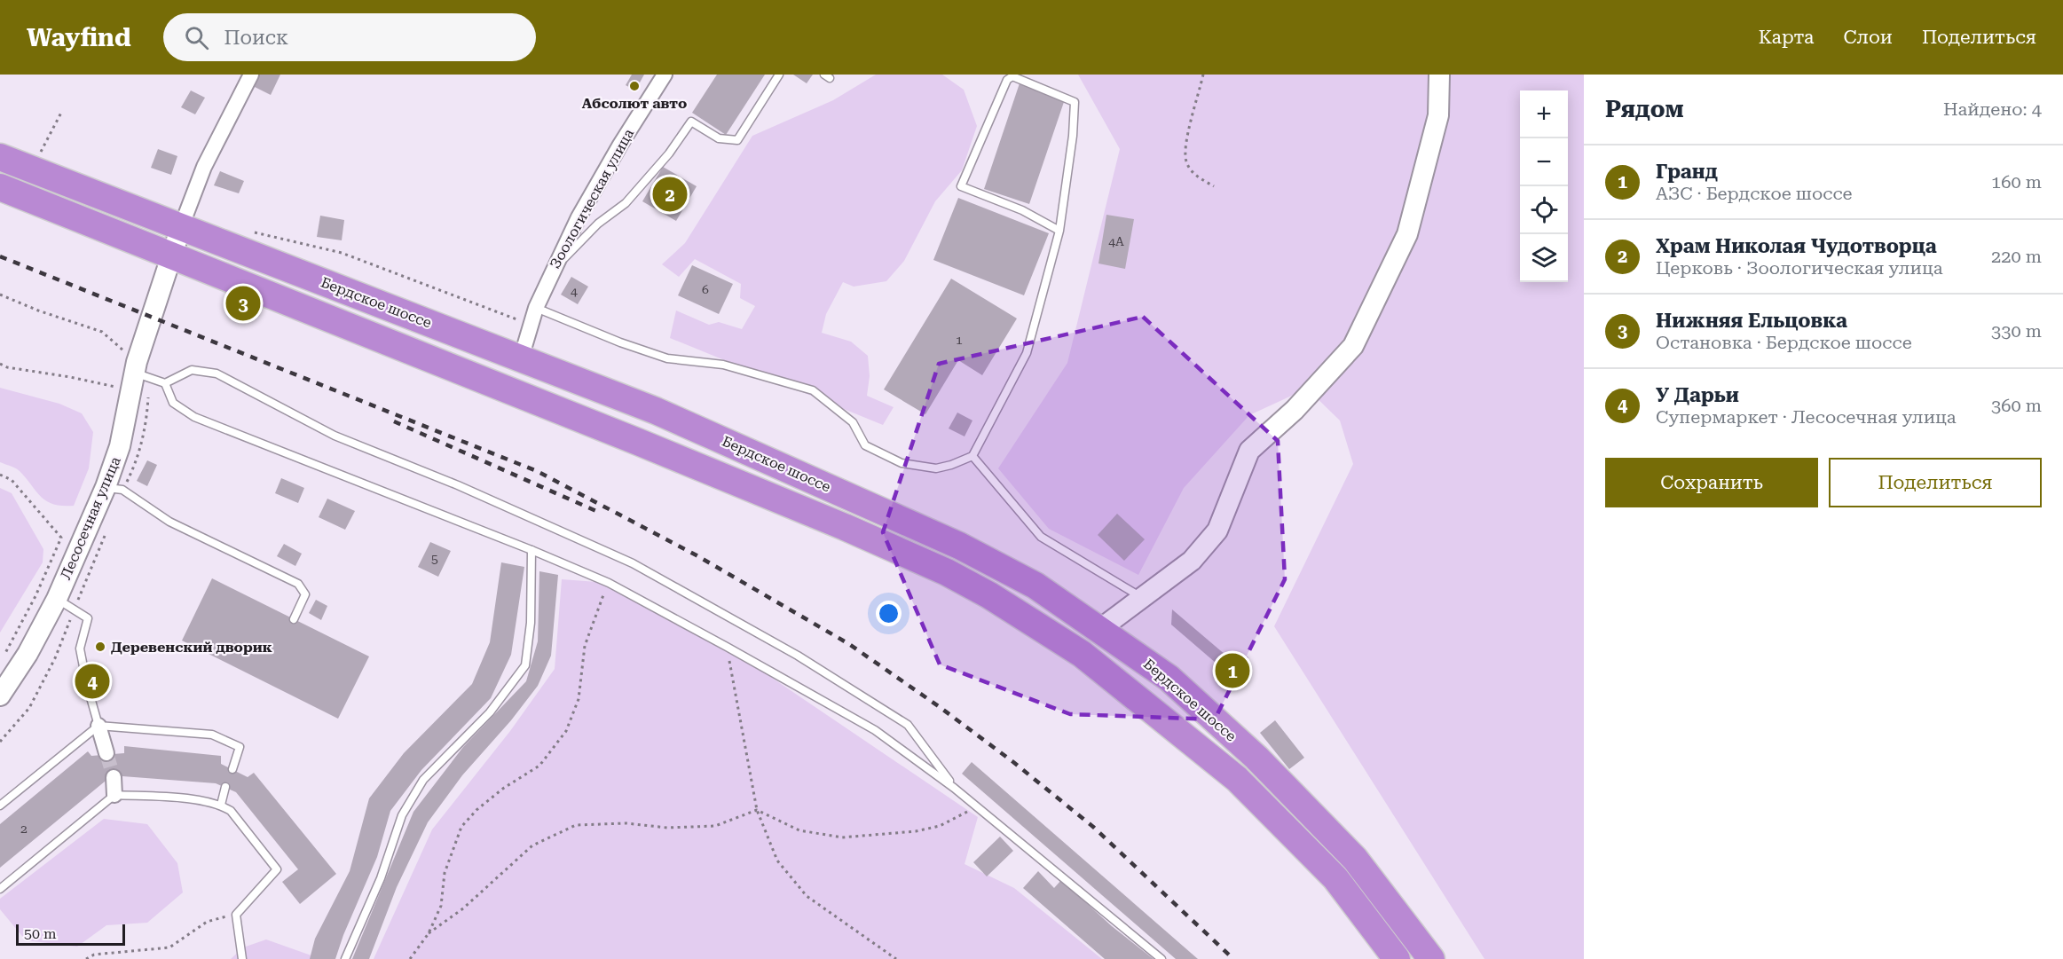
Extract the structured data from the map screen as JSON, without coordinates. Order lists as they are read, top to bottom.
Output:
{
  "streets": {
    "highway": ["Бердское шоссе"],
    "street": ["Зоологическая улица", "Лесосечная улица"]
  },
  "crossings": [
    ["Зоологическая улица", "Бердское шоссе"],
    ["Бердское шоссе", "Лесосечная улица"]
  ],
  "places": ["Абсолют авто", "Деревенский дворик"],
  "house_numbers": [
    "4А",
    "6",
    "4",
    "1",
    "5",
    "2"
  ],
  "scale_bar": "50 m",
  "page": {
    "header": "Wayfind",
    "search": "Поиск",
    "nav": ["Карта", "Слои", "Поделиться"],
    "heading": ["Рядом", "Найдено: 4"],
    "map_buttons": ["+", "−"],
    "list": [
      {
        "mark": "1",
        "name": "Гранд",
        "note": "АЗС · Бердское шоссе",
        "value": "160 m"
      },
      {
        "mark": "2",
        "name": "Храм Николая Чудотворца",
        "note": "Церковь · Зоологическая улица",
        "value": "220 m"
      },
      {
        "mark": "3",
        "name": "Нижняя Ельцовка",
        "note": "Остановка · Бердское шоссе",
        "value": "330 m"
      },
      {
        "mark": "4",
        "name": "У Дарьи",
        "note": "Супермаркет · Лесосечная улица",
        "value": "360 m"
      }
    ],
    "pins": [
      "2",
      "3",
      "1",
      "4"
    ],
    "buttons": ["Сохранить", "Поделиться"],
    "scale": "50 m"
  }
}
